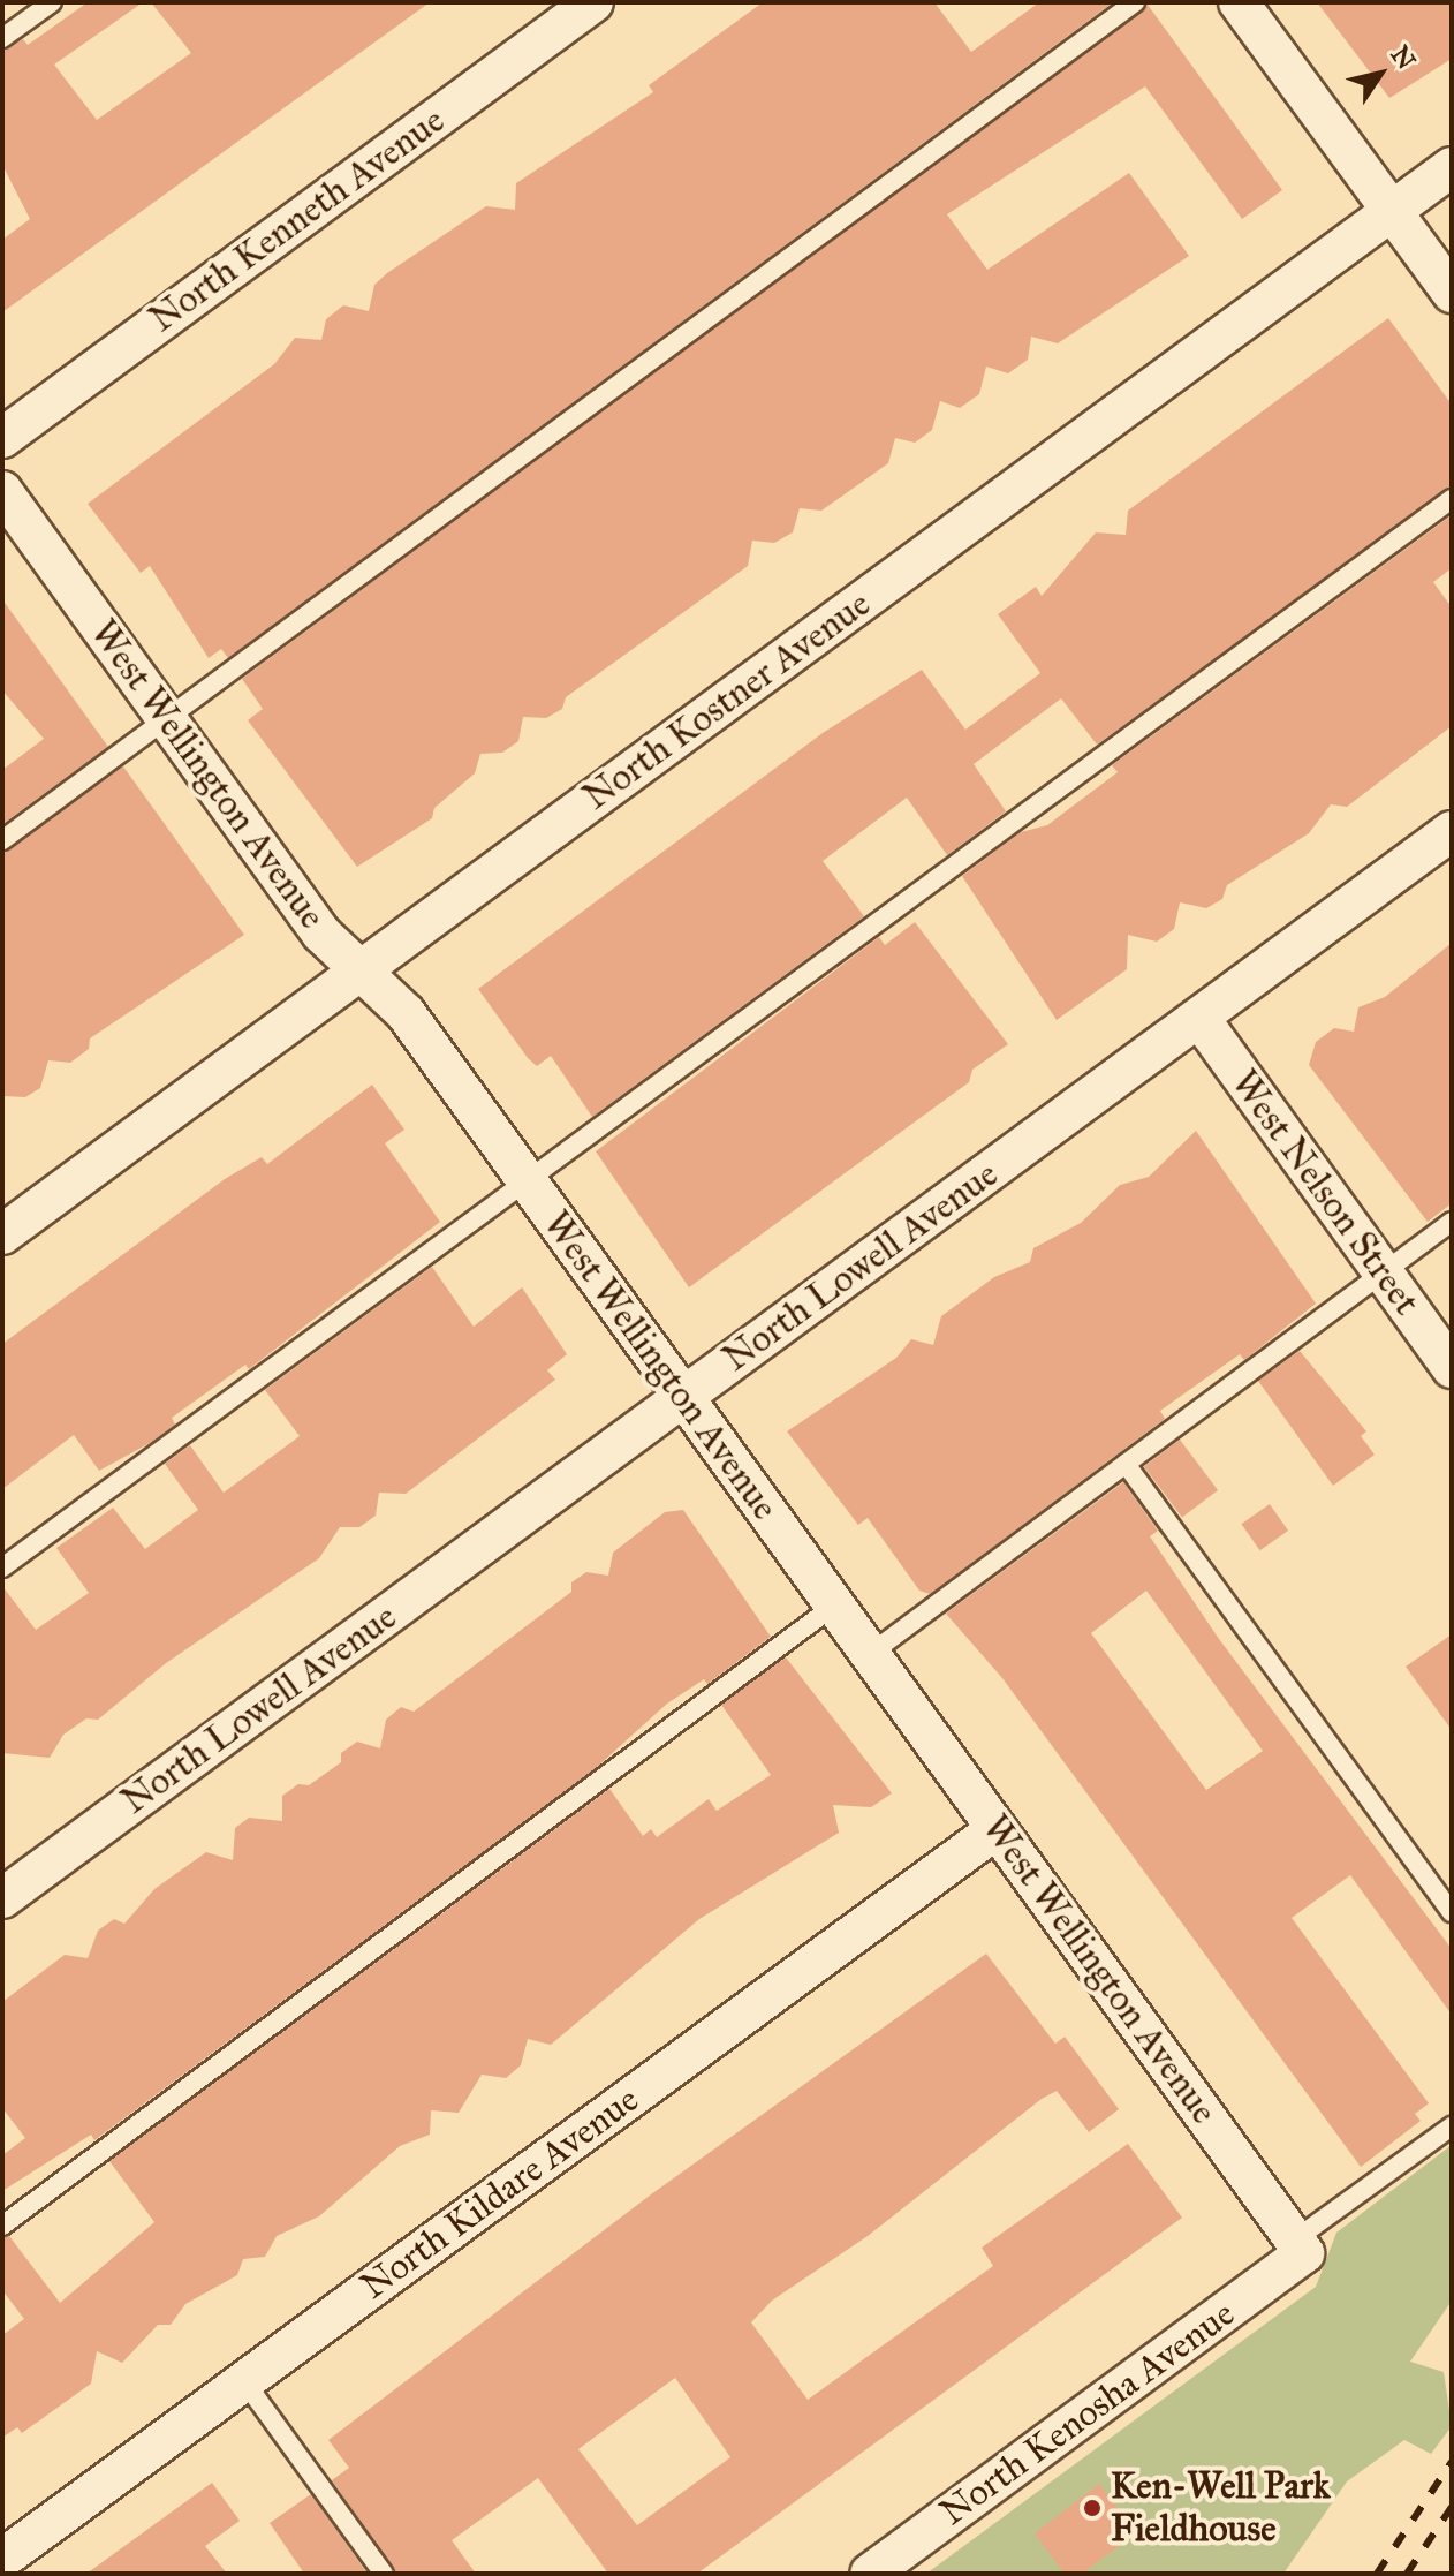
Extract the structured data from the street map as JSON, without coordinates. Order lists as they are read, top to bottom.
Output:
{
  "streets": {
    "street": [
      "North Kenneth Avenue",
      "North Kostner Avenue",
      "West Wellington Avenue",
      "West Nelson Street",
      "North Lowell Avenue",
      "North Kildare Avenue",
      "North Kenosha Avenue"
    ]
  },
  "crossings": [
    ["North Kostner Avenue", "West Wellington Avenue"],
    ["West Wellington Avenue", "North Lowell Avenue"],
    ["West Wellington Avenue", "North Kildare Avenue"],
    ["West Wellington Avenue", "North Kenosha Avenue"],
    ["West Nelson Street", "North Lowell Avenue"]
  ],
  "places": ["Ken-Well Park Fieldhouse"],
  "north": "top right"
}
